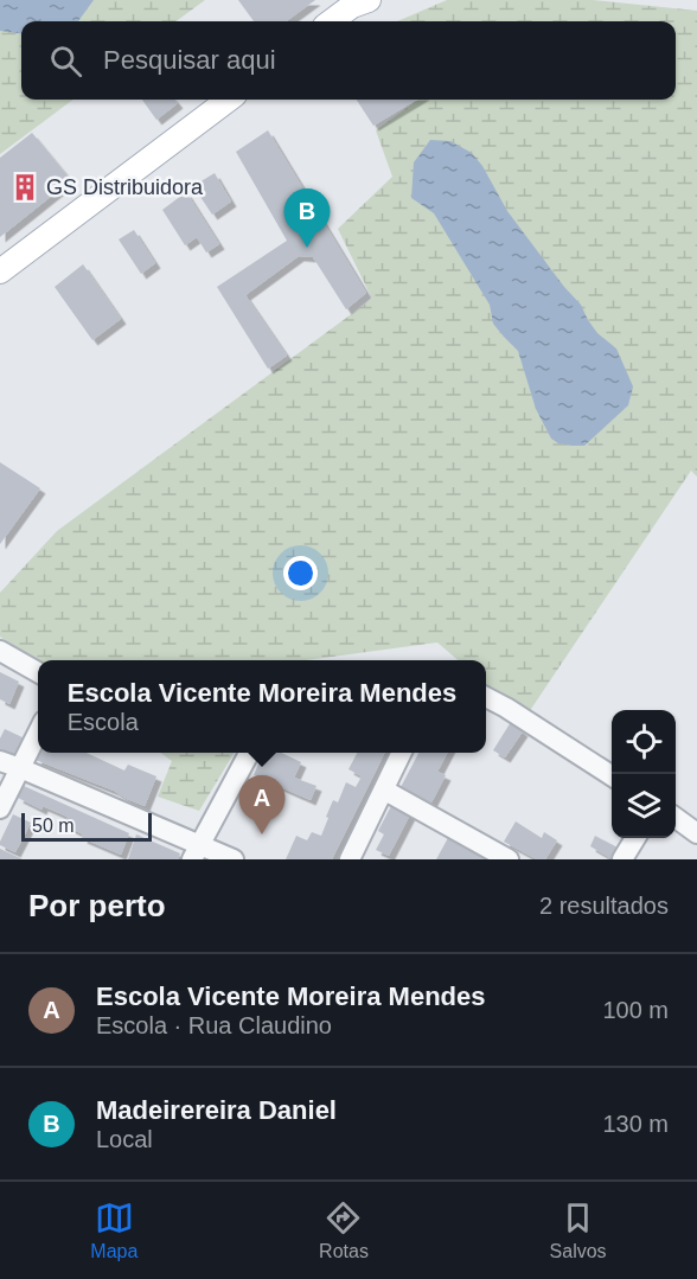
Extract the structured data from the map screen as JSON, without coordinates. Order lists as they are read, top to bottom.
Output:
{
  "places": {
    "building": ["GS Distribuidora"]
  },
  "scale_bar": "50 m",
  "page": {
    "search": "Pesquisar aqui",
    "pins": ["B", "A"],
    "popup": ["Escola Vicente Moreira Mendes", "Escola"],
    "scale": "50 m",
    "heading": ["Por perto", "2 resultados"],
    "list": [
      {
        "mark": "A",
        "name": "Escola Vicente Moreira Mendes",
        "note": "Escola · Rua Claudino",
        "value": "100 m"
      },
      {
        "mark": "B",
        "name": "Madeirereira Daniel",
        "note": "Local",
        "value": "130 m"
      }
    ],
    "nav": ["Mapa", "Rotas", "Salvos"]
  }
}
